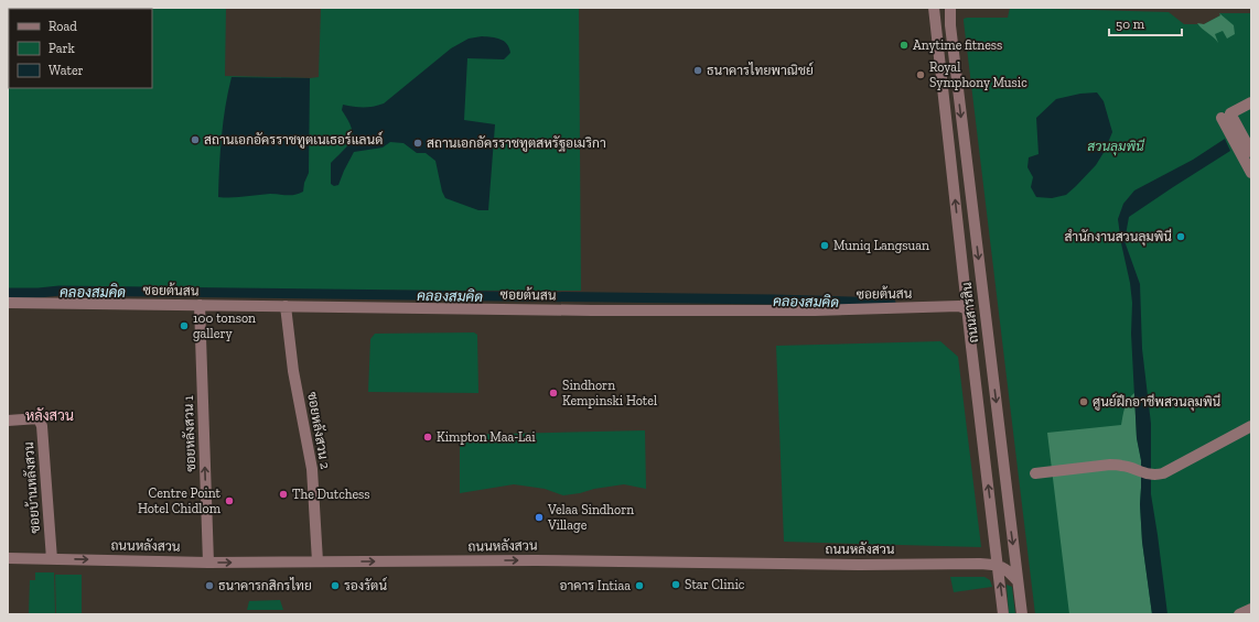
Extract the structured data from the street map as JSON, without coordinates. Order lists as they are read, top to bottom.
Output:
{
  "streets": {
    "street": [
      "ซอยต้นสน",
      "ถนนสารสิน",
      "ซอยหลังสวน 2",
      "ซอยหลังสวน 1",
      "ซอยบ้านหลังสวน",
      "ถนนหลังสวน"
    ]
  },
  "crossings": [
    ["ซอยต้นสน", "ถนนสารสิน"],
    ["ซอยต้นสน", "ซอยหลังสวน 2"],
    ["ซอยต้นสน", "ซอยหลังสวน 1"],
    ["ถนนสารสิน", "ถนนหลังสวน"],
    ["ซอยหลังสวน 2", "ถนนหลังสวน"],
    ["ซอยหลังสวน 1", "ถนนหลังสวน"],
    ["ซอยบ้านหลังสวน", "ถนนหลังสวน"]
  ],
  "one_way": ["ซอยหลังสวน 1", "ถนนหลังสวน"],
  "districts": ["หลังสวน"],
  "water": ["คลองสมคิด"],
  "parks": ["สวนลุมพินี"],
  "places": [
    "Anytime fitness",
    "ธนาคารไทยพาณิชย์",
    "Royal Symphony Music",
    "สถานเอกอัครราชทูตเนเธอร์แลนด์",
    "สถานเอกอัครราชทูตสหรัฐอเมริกา",
    "สำนักงานสวนลุมพินี",
    "Muniq Langsuan",
    "100 tonson gallery",
    "Sindhorn Kempinski Hotel",
    "ศูนย์ฝึกอาชีพสวนลุมพินี",
    "Kimpton Maa-Lai",
    "The Dutchess",
    "Centre Point Hotel Chidlom",
    "Velaa Sindhorn Village",
    "Star Clinic",
    "ธนาคารกสิกรไทย",
    "รองรัตน์",
    "อาคาร Intiaa"
  ],
  "legend": ["Road", "Park", "Water"],
  "scale_bar": "50 m"
}
